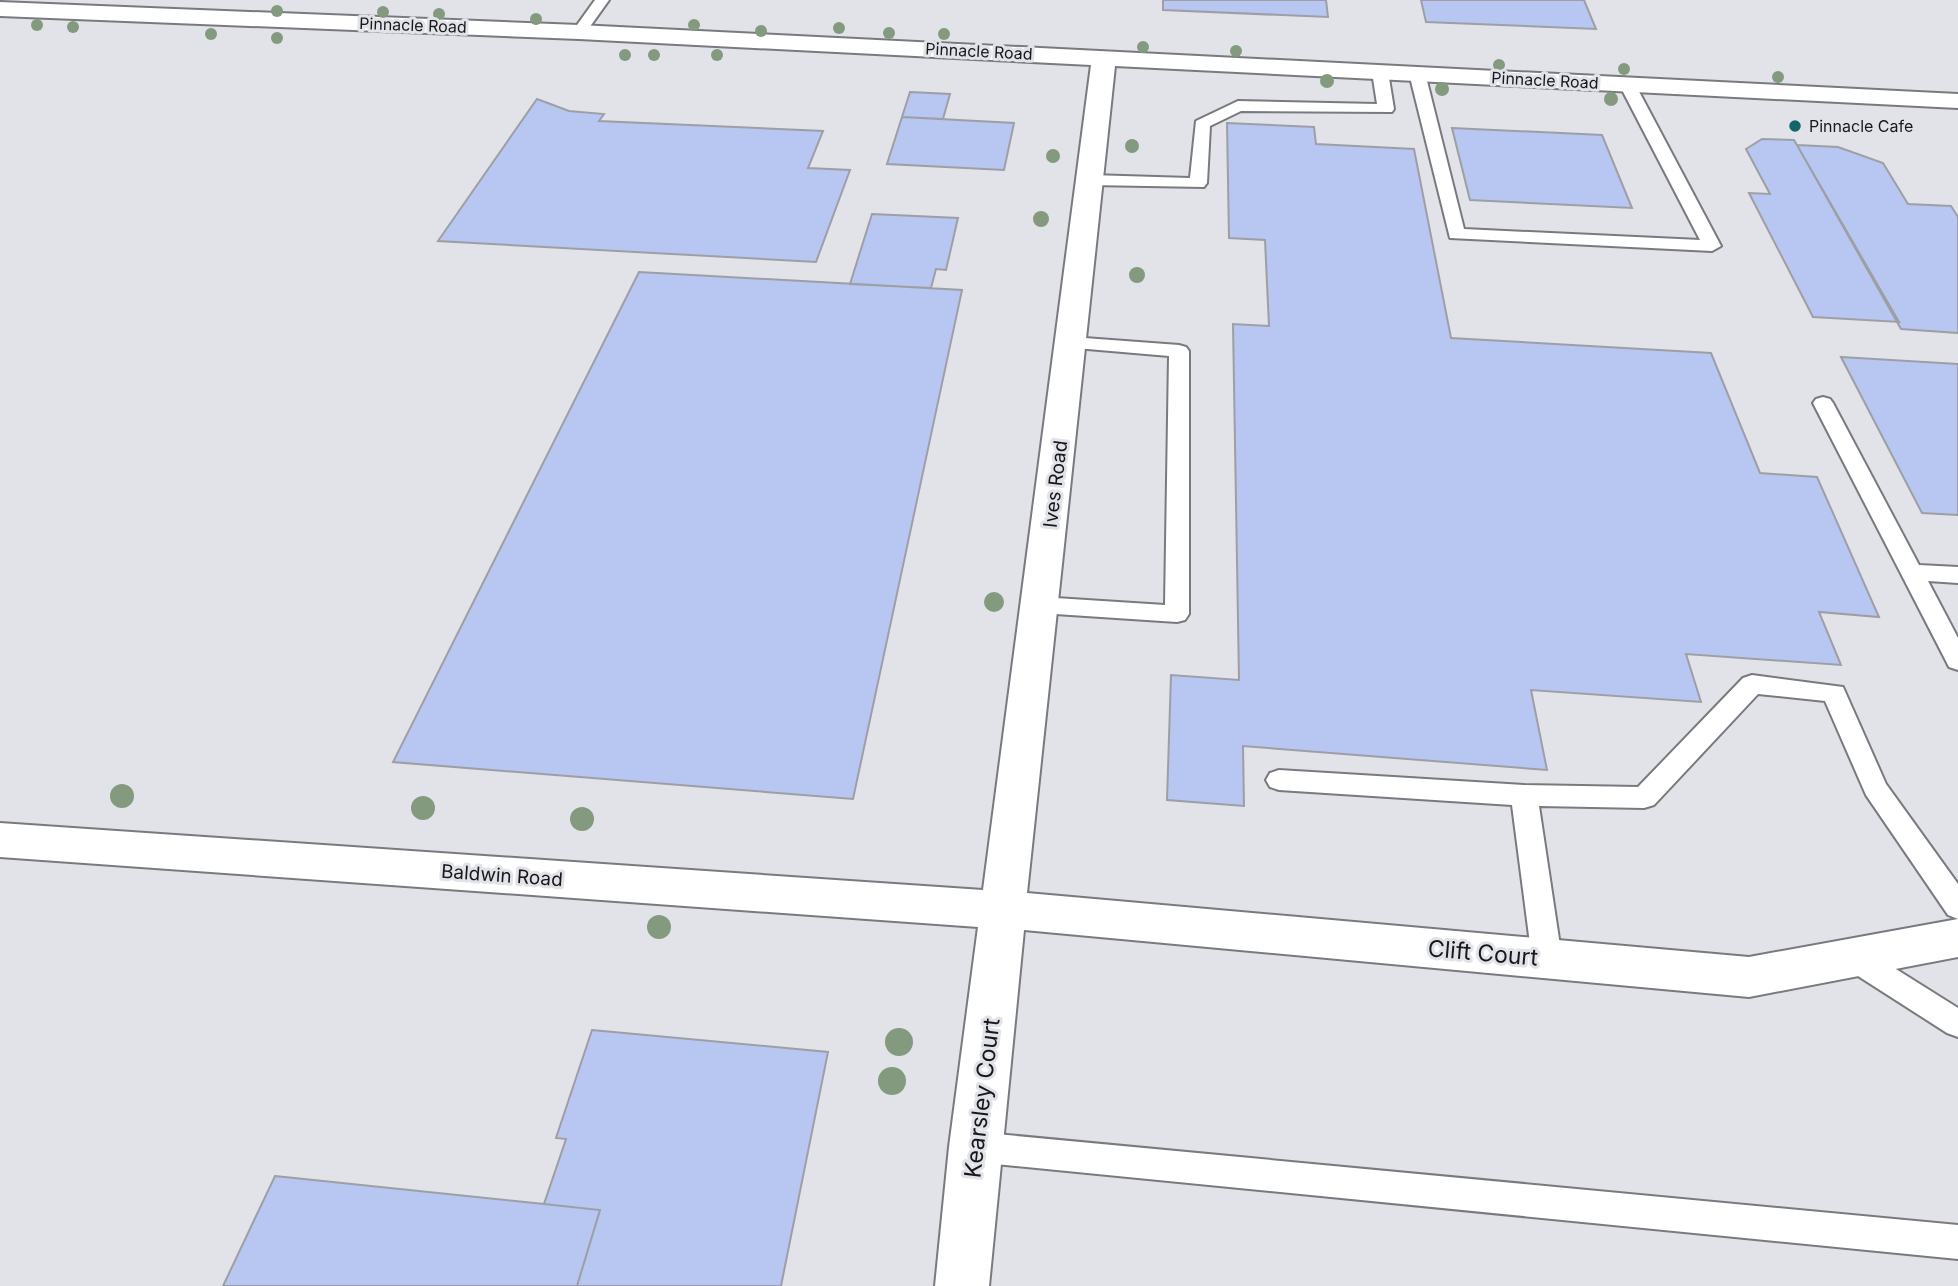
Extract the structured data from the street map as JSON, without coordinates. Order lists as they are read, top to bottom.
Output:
{
  "streets": {
    "street": [
      "Pinnacle Road",
      "Ives Road",
      "Baldwin Road",
      "Clift Court",
      "Kearsley Court"
    ]
  },
  "crossings": [
    ["Pinnacle Road", "Ives Road"],
    ["Ives Road", "Baldwin Road"],
    ["Ives Road", "Clift Court"],
    ["Ives Road", "Kearsley Court"],
    ["Baldwin Road", "Clift Court"],
    ["Baldwin Road", "Kearsley Court"],
    ["Clift Court", "Kearsley Court"]
  ],
  "places": ["Pinnacle Cafe"]
}
